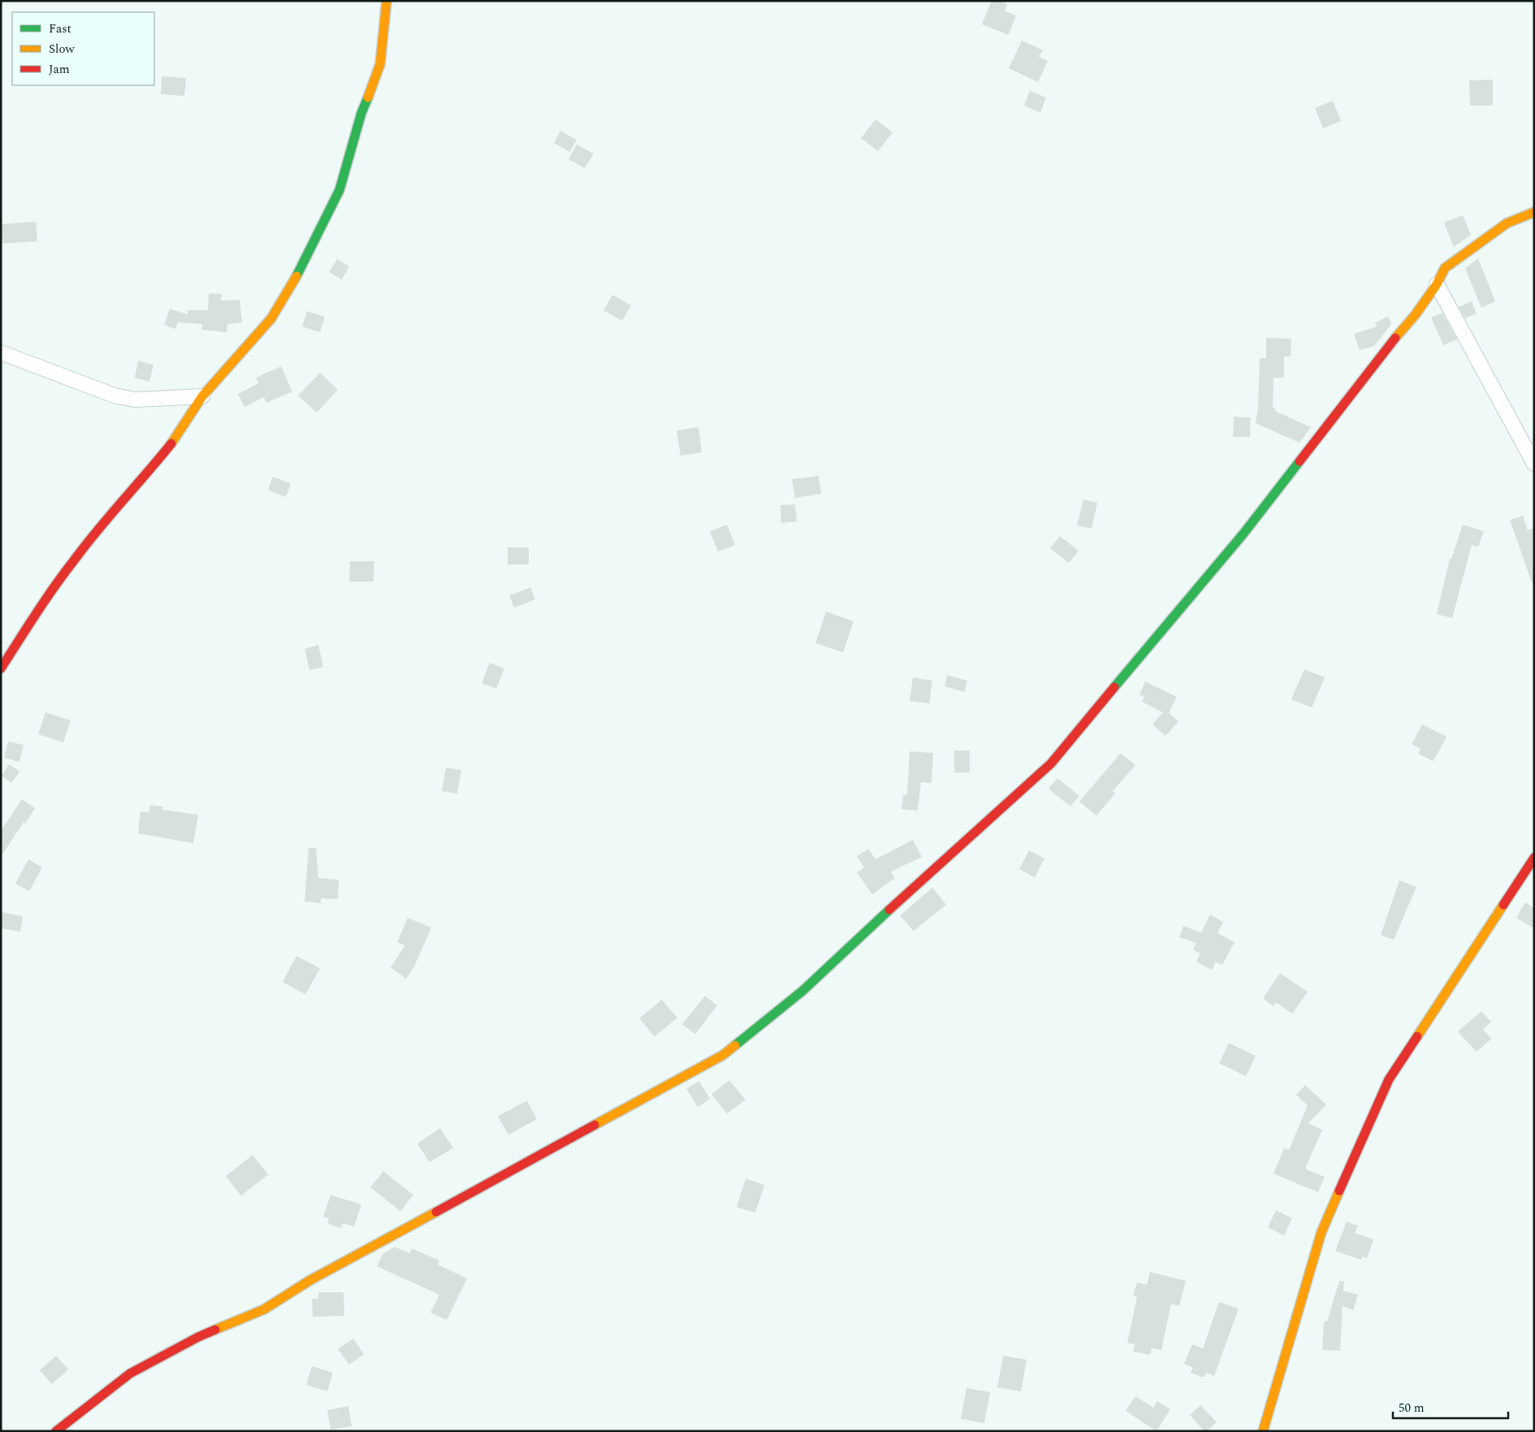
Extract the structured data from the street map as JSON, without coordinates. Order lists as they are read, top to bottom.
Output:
{
  "legend": ["Fast", "Slow", "Jam"],
  "scale_bar": "50 m"
}
